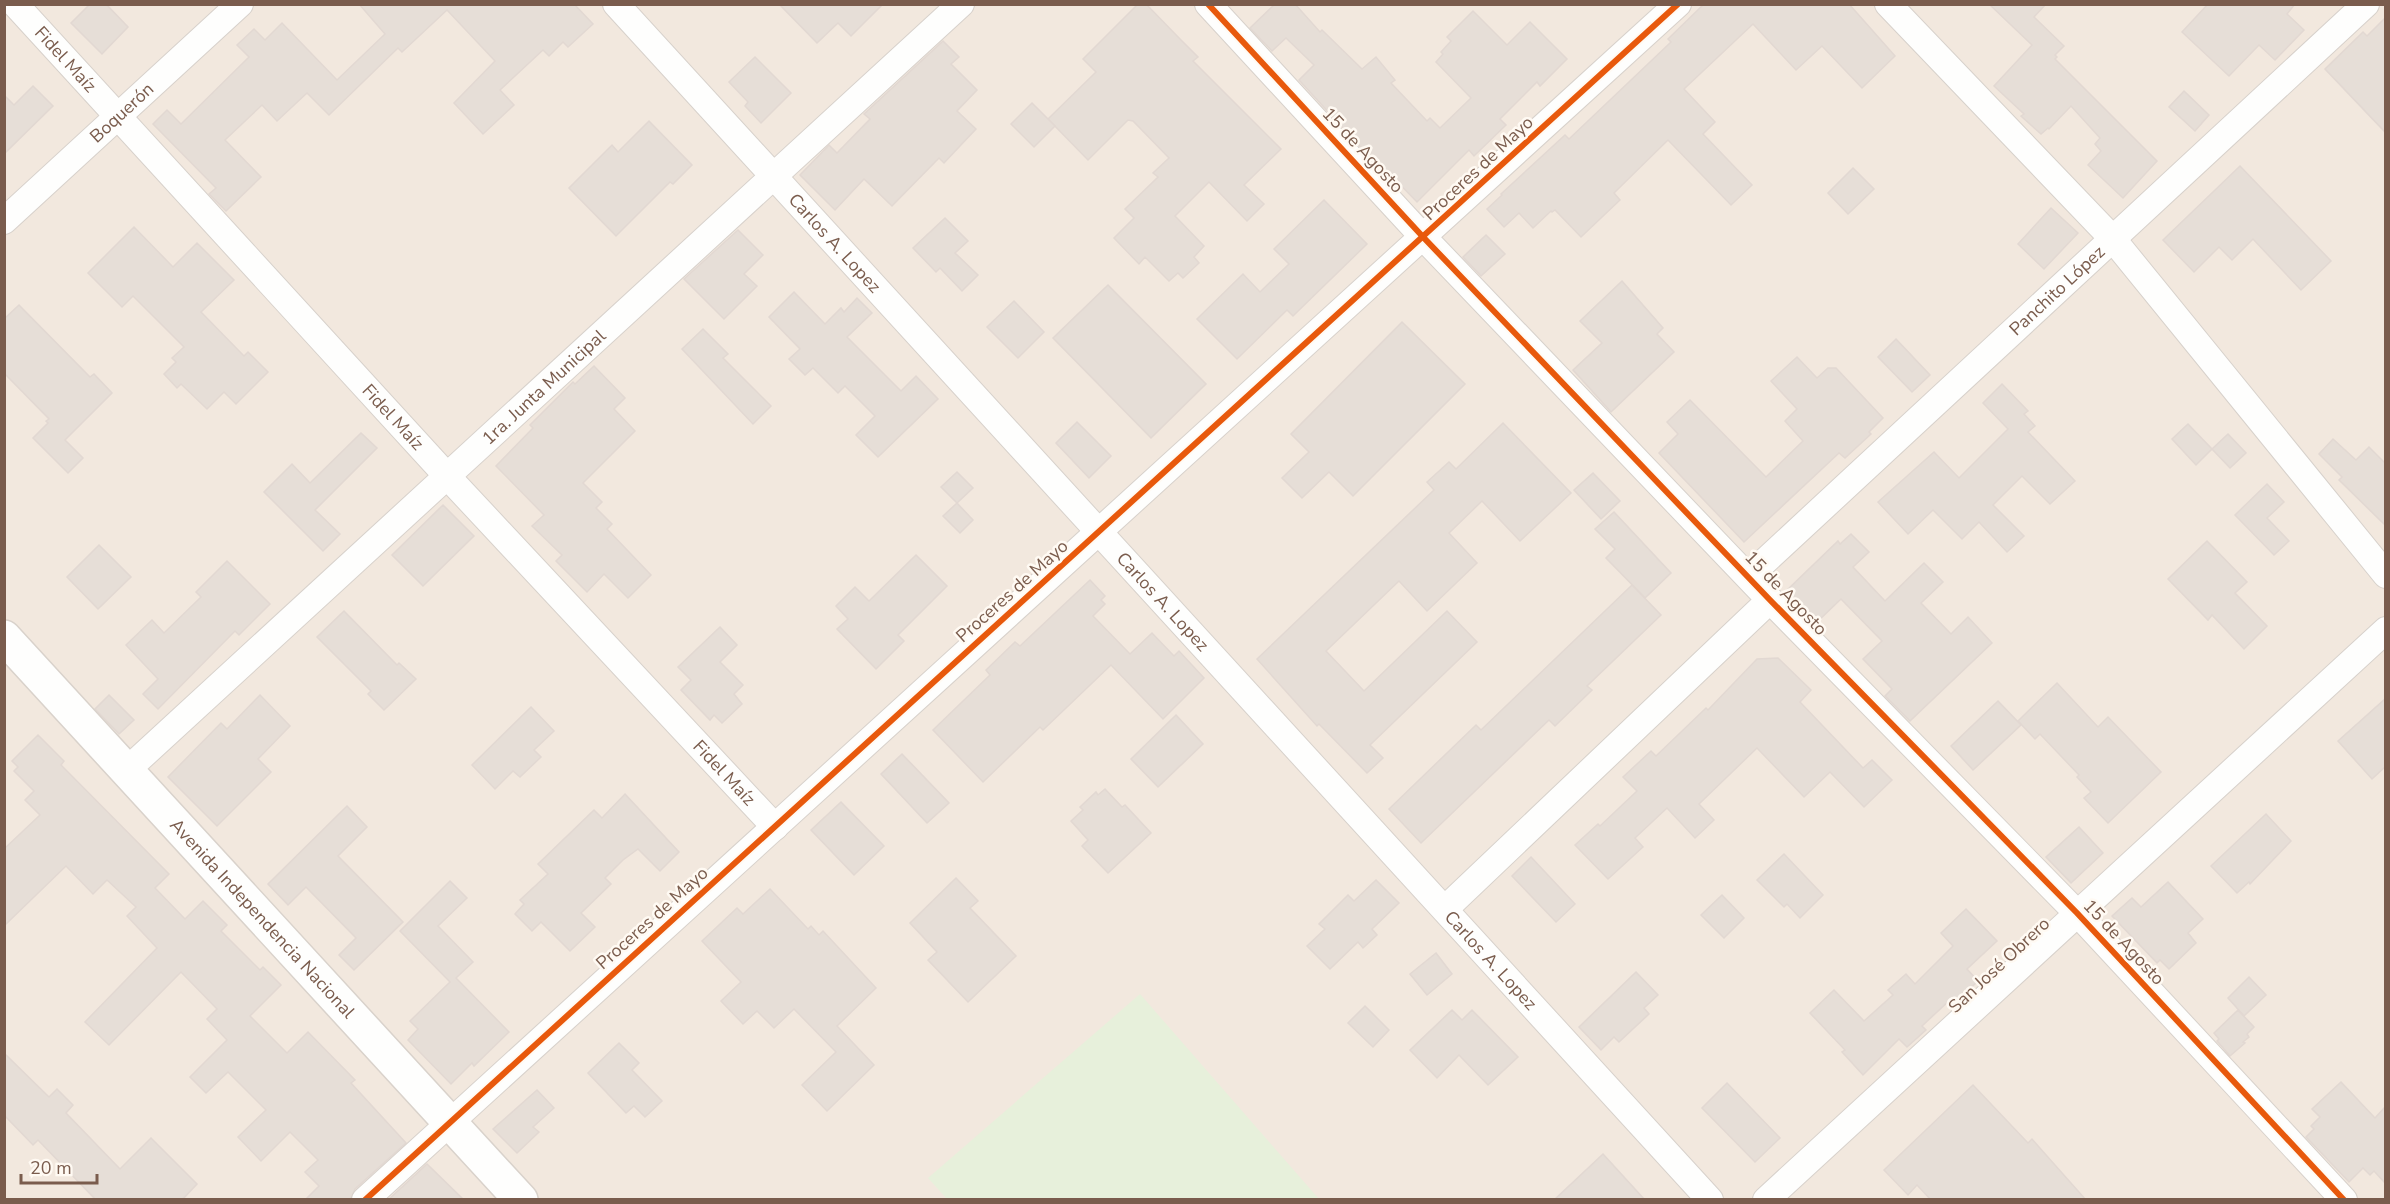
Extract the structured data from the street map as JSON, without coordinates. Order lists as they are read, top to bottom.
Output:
{
  "streets": {
    "main road": ["Avenida Independencia Nacional"],
    "street": [
      "Fidel Maíz",
      "Boquerón",
      "15 de Agosto",
      "Proceres de Mayo",
      "Carlos A. Lopez",
      "Panchito López",
      "1ra. Junta Municipal",
      "San José Obrero"
    ]
  },
  "crossings": [
    ["Fidel Maíz", "Boquerón"],
    ["Fidel Maíz", "Proceres de Mayo"],
    ["Fidel Maíz", "1ra. Junta Municipal"],
    ["15 de Agosto", "Proceres de Mayo"],
    ["15 de Agosto", "Panchito López"],
    ["15 de Agosto", "San José Obrero"],
    ["Proceres de Mayo", "Carlos A. Lopez"],
    ["Proceres de Mayo", "Avenida Independencia Nacional"],
    ["Carlos A. Lopez", "1ra. Junta Municipal"],
    ["1ra. Junta Municipal", "Avenida Independencia Nacional"]
  ],
  "scale_bar": "20 m"
}
